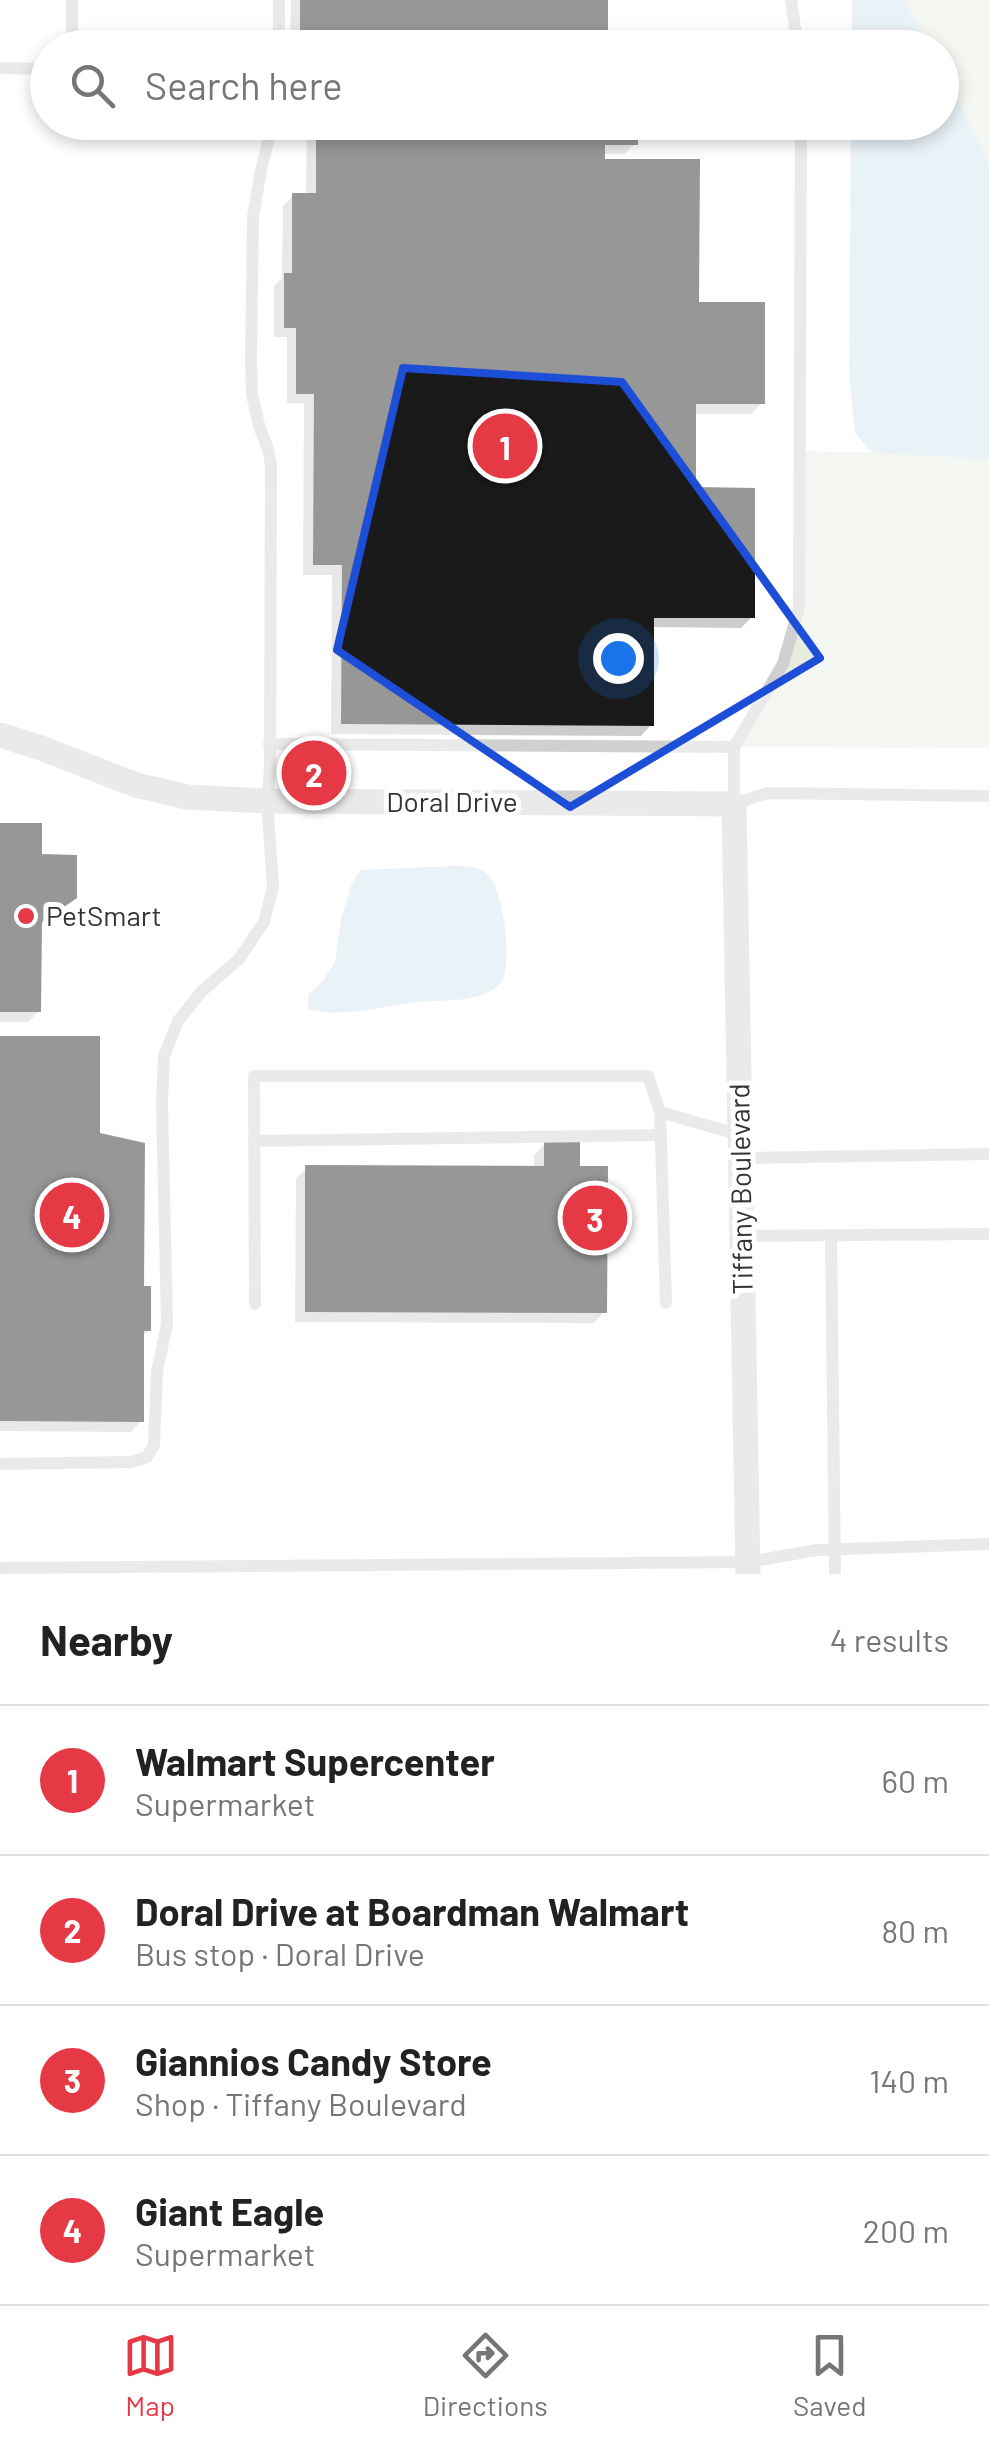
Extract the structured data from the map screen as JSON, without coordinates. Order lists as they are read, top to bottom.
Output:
{
  "streets": {
    "street": ["Doral Drive", "Tiffany Boulevard"]
  },
  "crossings": [
    ["Doral Drive", "Tiffany Boulevard"]
  ],
  "places": ["PetSmart"],
  "page": {
    "search": "Search here",
    "pins": [
      "1",
      "2",
      "4",
      "3"
    ],
    "heading": ["Nearby", "4 results"],
    "list": [
      {
        "mark": "1",
        "name": "Walmart Supercenter",
        "note": "Supermarket",
        "value": "60 m"
      },
      {
        "mark": "2",
        "name": "Doral Drive at Boardman Walmart",
        "note": "Bus stop · Doral Drive",
        "value": "80 m"
      },
      {
        "mark": "3",
        "name": "Giannios Candy Store",
        "note": "Shop · Tiffany Boulevard",
        "value": "140 m"
      },
      {
        "mark": "4",
        "name": "Giant Eagle",
        "note": "Supermarket",
        "value": "200 m"
      }
    ],
    "nav": ["Map", "Directions", "Saved"]
  }
}
